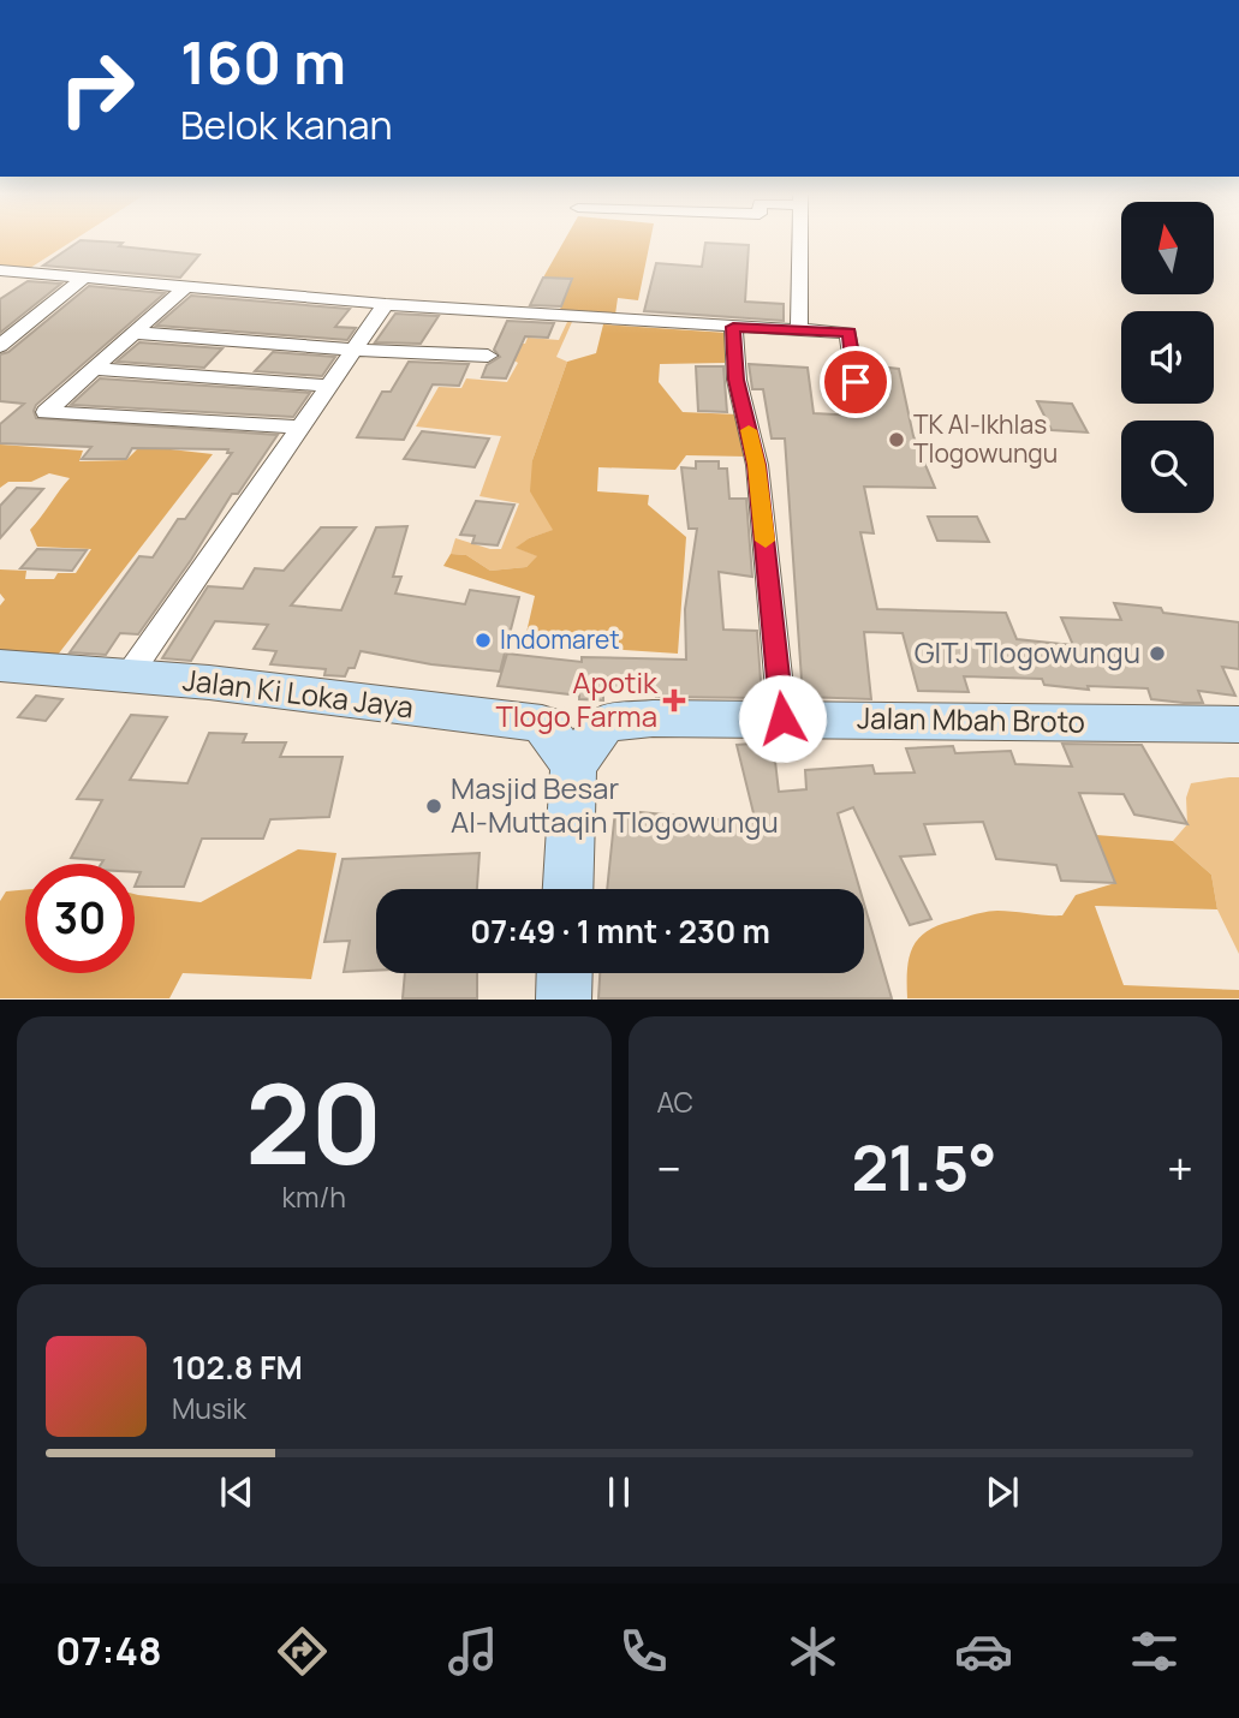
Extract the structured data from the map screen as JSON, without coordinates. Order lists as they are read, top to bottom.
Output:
{
  "streets": {
    "main road": ["Jalan Ki Loka Jaya", "Jalan Mbah Broto"]
  },
  "crossings": [
    ["Jalan Ki Loka Jaya", "Jalan Mbah Broto"]
  ],
  "places": {
    "other": [
      "TK Al-Ikhlas Tlogowungu",
      "Indomaret",
      "GITJ Tlogowungu",
      "Masjid Besar Al-Muttaqin Tlogowungu"
    ],
    "health": ["Apotik Tlogo Farma"]
  },
  "north": "top",
  "page": {
    "turn": ["160 m", "Belok kanan"],
    "limit": "30",
    "trip": "07:49 · 1 mnt · 230 m",
    "tile": [
      ["20", "km/h"],
      "AC"
    ],
    "heat": ["−", "21.5°", "+"],
    "song": ["102.8 FM", "Musik"],
    "tabs": "07:48"
  }
}
